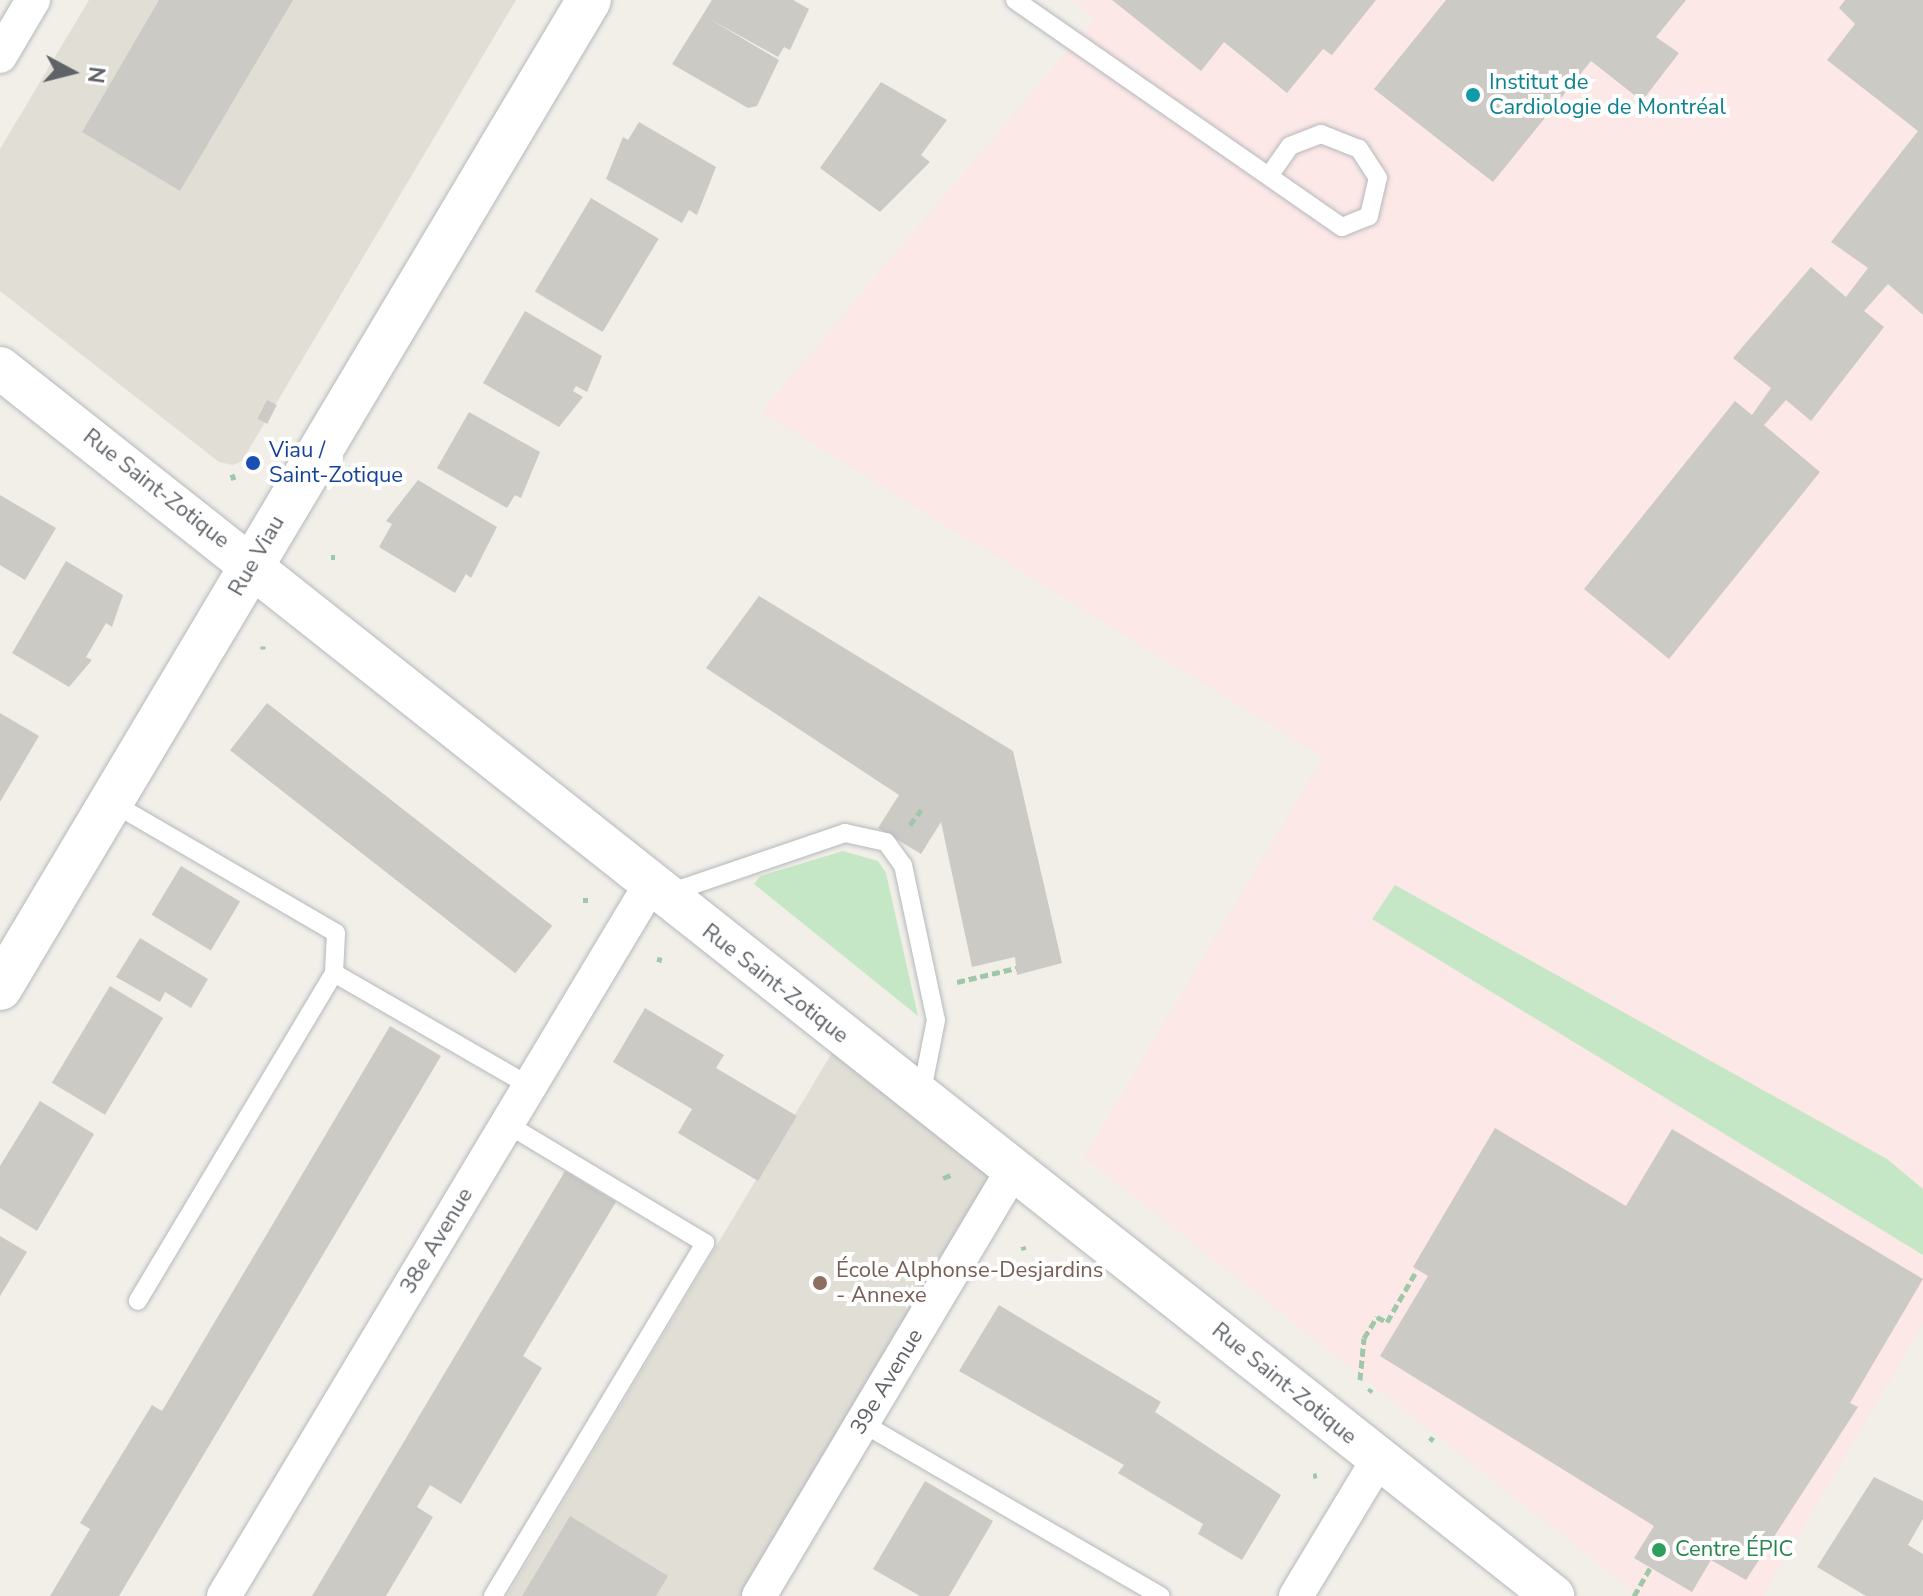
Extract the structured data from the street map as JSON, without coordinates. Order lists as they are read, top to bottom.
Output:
{
  "streets": {
    "main road": ["Rue Viau"],
    "street": ["Rue Saint-Zotique", "38e Avenue", "39e Avenue"]
  },
  "crossings": [
    ["Rue Saint-Zotique", "Rue Viau"],
    ["Rue Saint-Zotique", "38e Avenue"],
    ["Rue Saint-Zotique", "39e Avenue"]
  ],
  "places": [
    "Institut de Cardiologie de Montréal",
    "Viau / Saint-Zotique",
    "École Alphonse-Desjardins - Annexe",
    "Centre ÉPIC"
  ],
  "north": "right"
}
